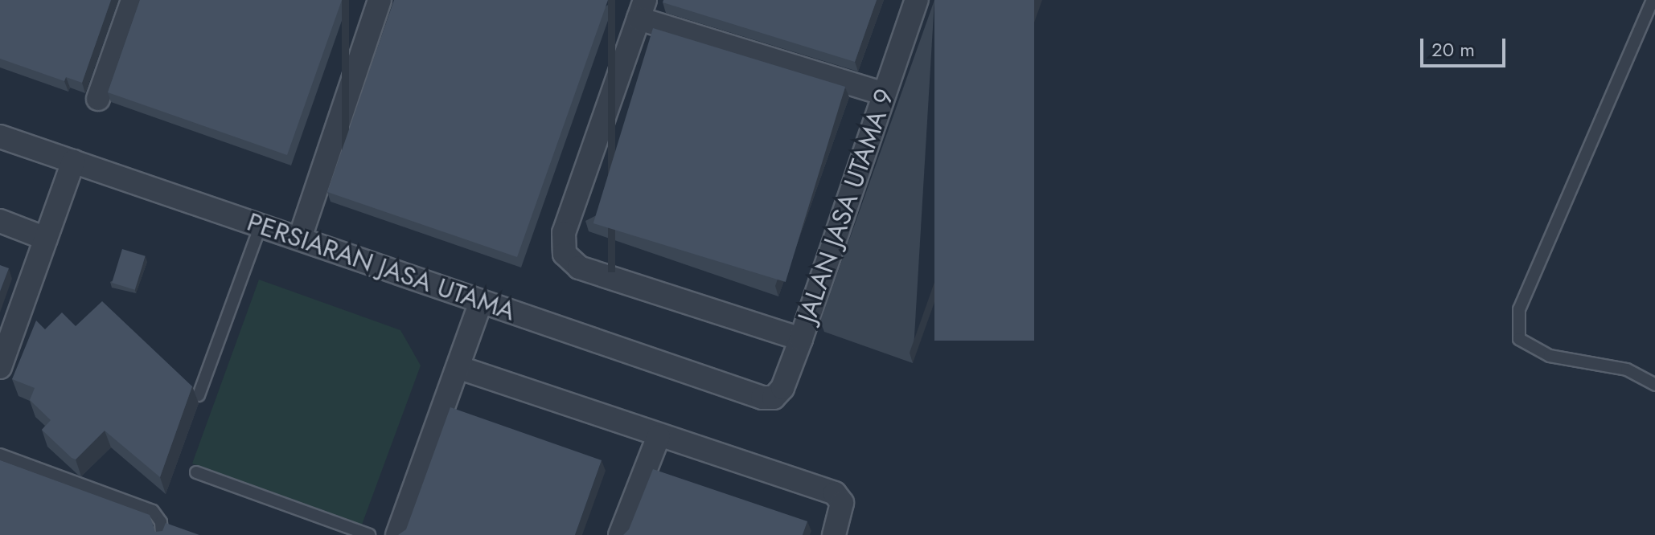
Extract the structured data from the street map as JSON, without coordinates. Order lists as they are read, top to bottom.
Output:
{
  "streets": {
    "street": ["JALAN JASA UTAMA 9", "PERSIARAN JASA UTAMA"]
  },
  "crossings": [
    ["JALAN JASA UTAMA 9", "PERSIARAN JASA UTAMA"]
  ],
  "scale_bar": "20 m"
}
